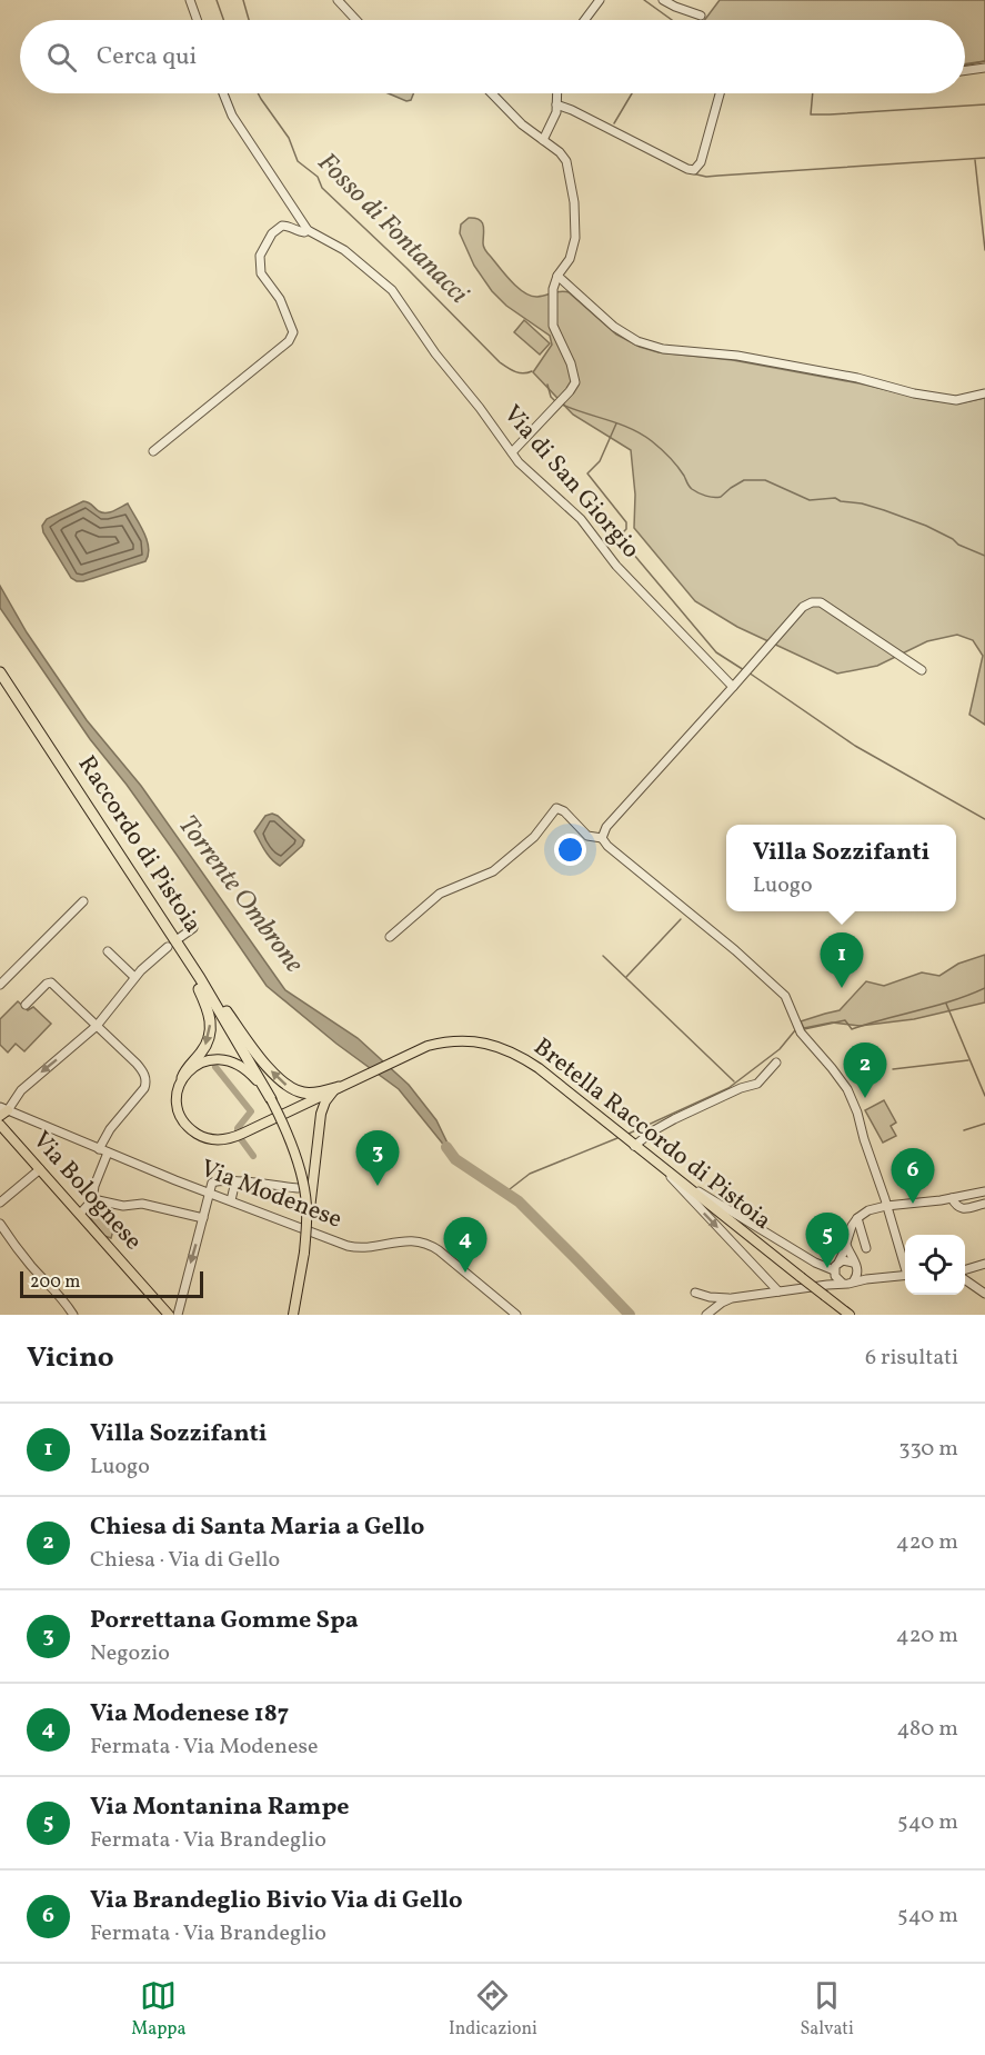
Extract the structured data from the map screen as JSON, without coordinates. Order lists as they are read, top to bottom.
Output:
{
  "streets": {
    "highway": ["Raccordo di Pistoia"],
    "main road": ["Bretella Raccordo di Pistoia", "Via Bolognese"],
    "street": ["Via di San Giorgio", "Via Modenese"]
  },
  "water": ["Fosso di Fontanacci", "Torrente Ombrone"],
  "scale_bar": "200 m",
  "page": {
    "search": "Cerca qui",
    "popup": ["Villa Sozzifanti", "Luogo"],
    "pins": [
      "1",
      "2",
      "3",
      "6",
      "5",
      "4"
    ],
    "scale": "200 m",
    "heading": ["Vicino", "6 risultati"],
    "list": [
      {
        "mark": "1",
        "name": "Villa Sozzifanti",
        "note": "Luogo",
        "value": "330 m"
      },
      {
        "mark": "2",
        "name": "Chiesa di Santa Maria a Gello",
        "note": "Chiesa · Via di Gello",
        "value": "420 m"
      },
      {
        "mark": "3",
        "name": "Porrettana Gomme Spa",
        "note": "Negozio",
        "value": "420 m"
      },
      {
        "mark": "4",
        "name": "Via Modenese 187",
        "note": "Fermata · Via Modenese",
        "value": "480 m"
      },
      {
        "mark": "5",
        "name": "Via Montanina Rampe",
        "note": "Fermata · Via Brandeglio",
        "value": "540 m"
      },
      {
        "mark": "6",
        "name": "Via Brandeglio Bivio Via di Gello",
        "note": "Fermata · Via Brandeglio",
        "value": "540 m"
      }
    ],
    "nav": ["Mappa", "Indicazioni", "Salvati"]
  }
}
